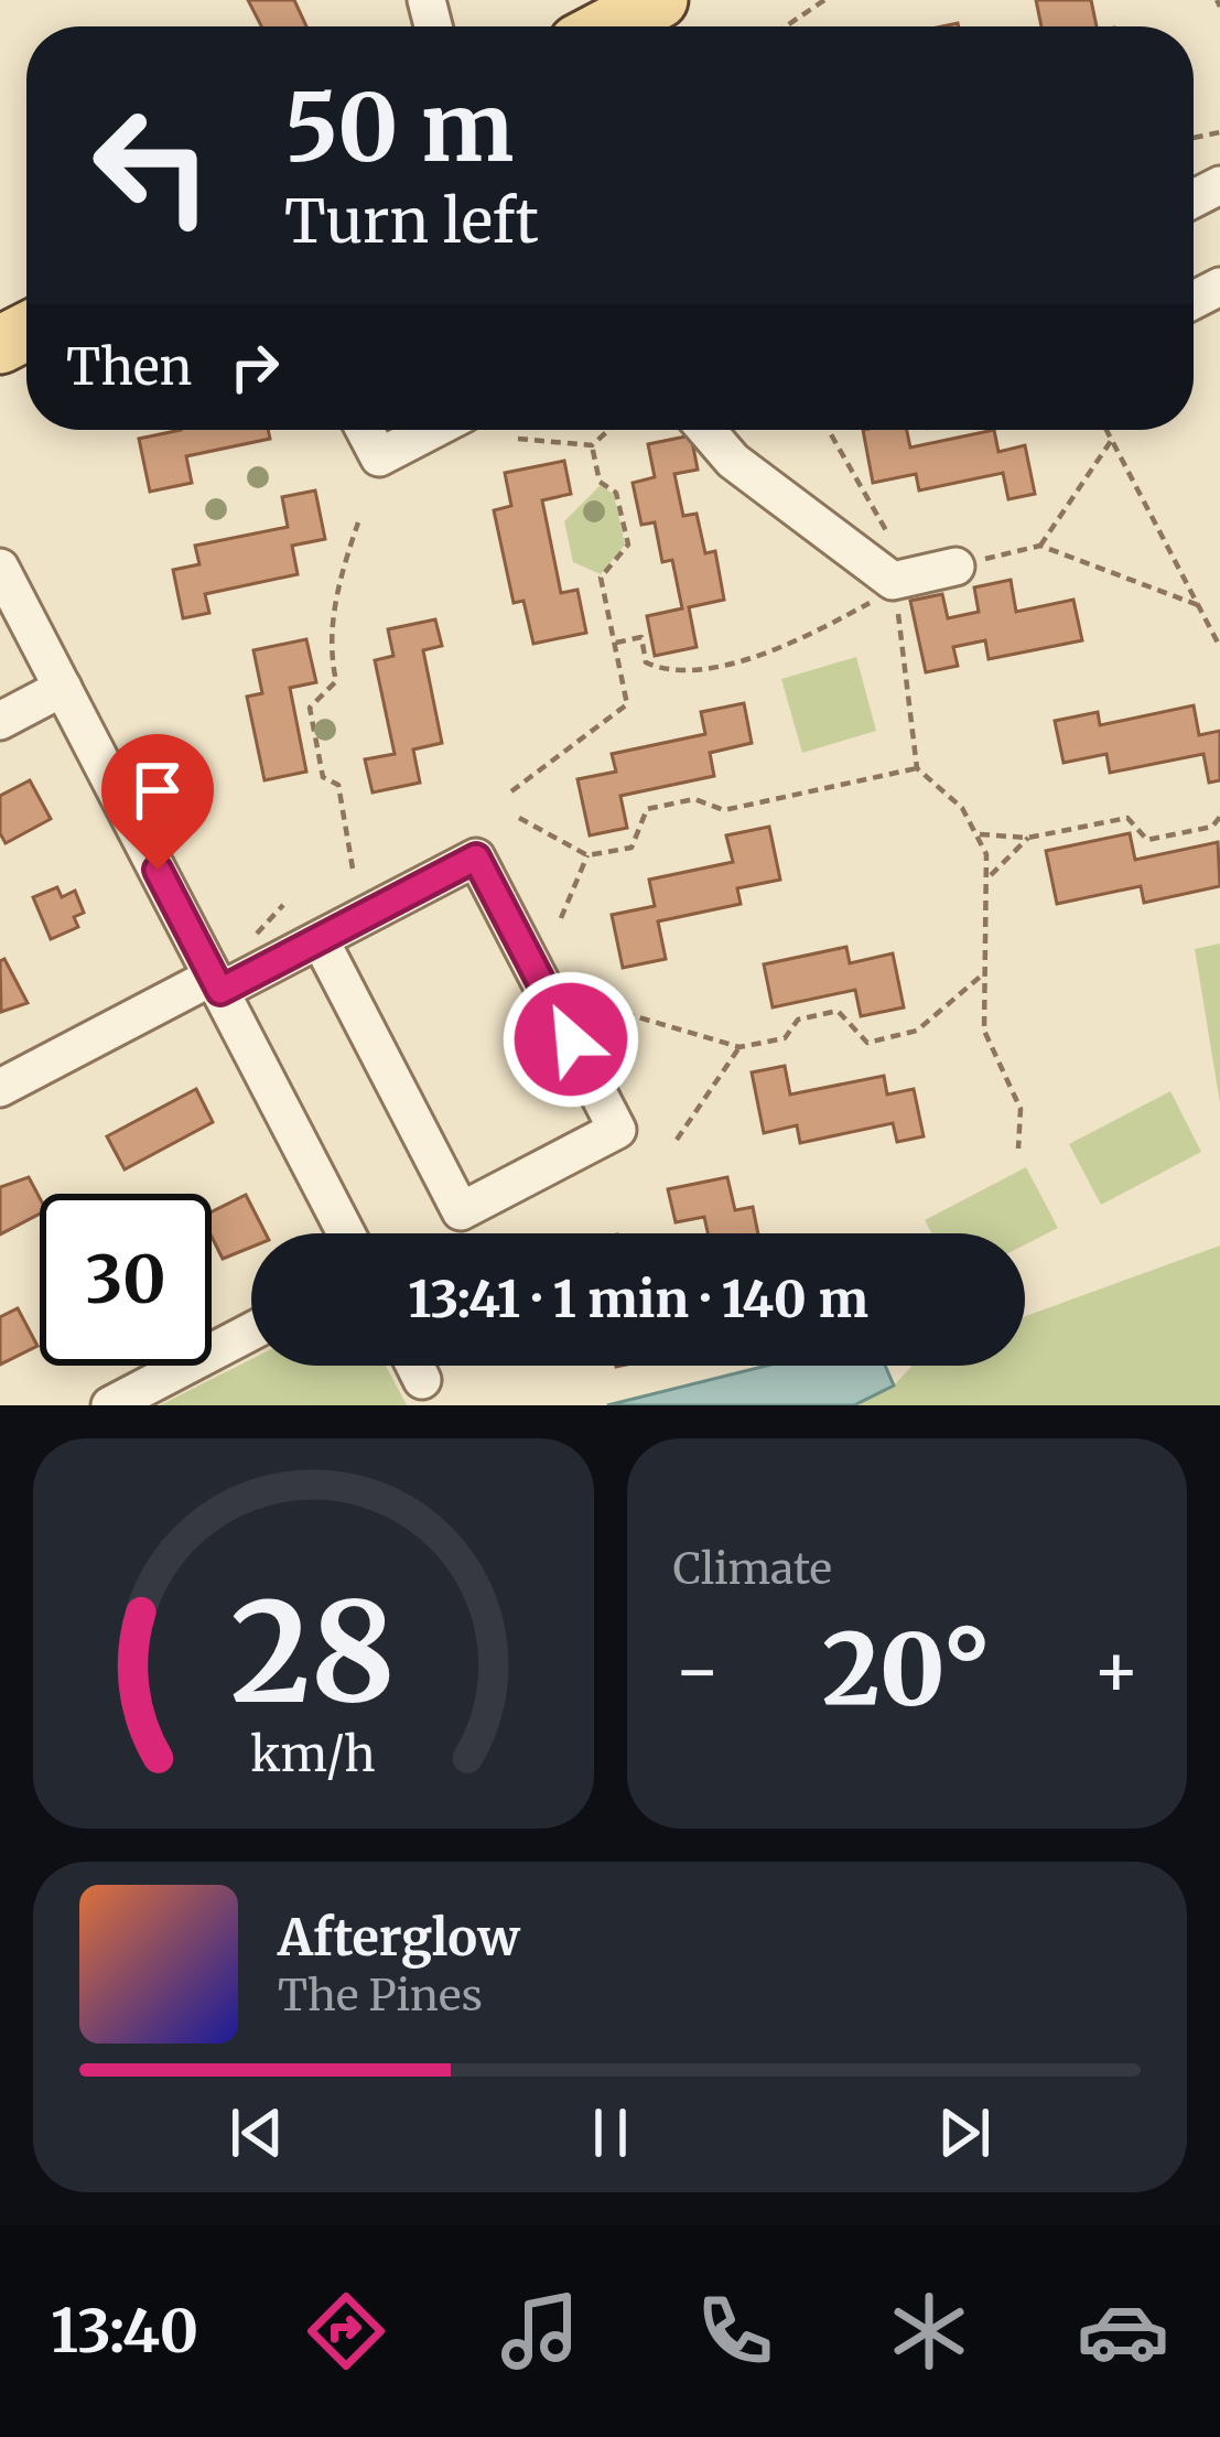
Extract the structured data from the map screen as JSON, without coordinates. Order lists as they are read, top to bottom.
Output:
{
  "page": {
    "turn": ["50 m", "Turn left"],
    "then": "Then",
    "limit": "30",
    "trip": "13:41 · 1 min · 140 m",
    "tile": "Climate",
    "heat": ["−", "20°", "+"],
    "song": ["Afterglow", "The Pines"],
    "tabs": "13:40",
    "gauge": ["28", "km/h"]
  }
}
